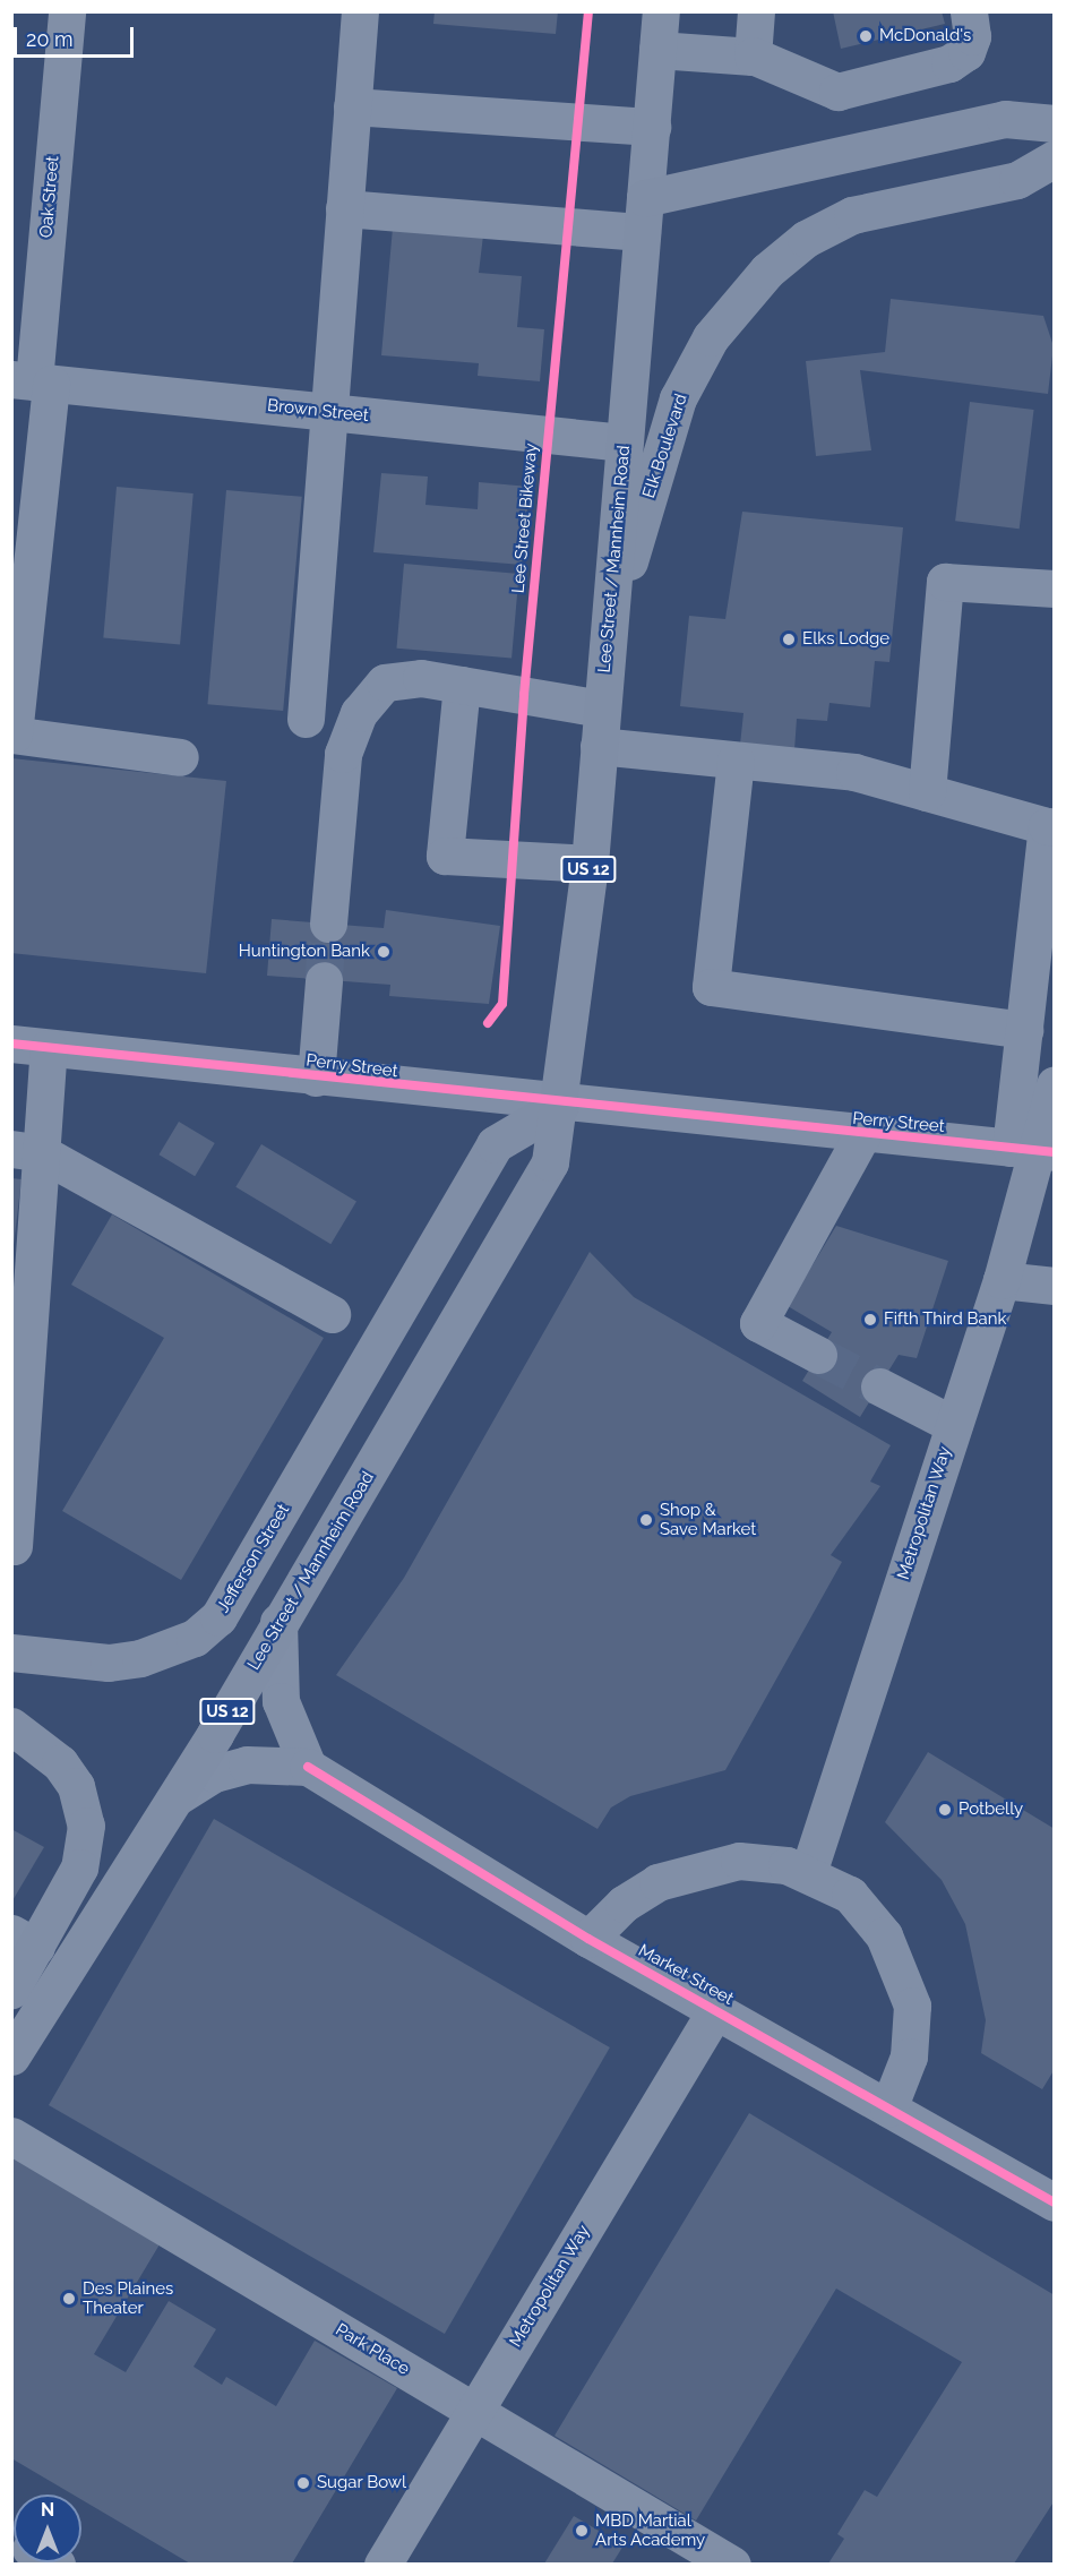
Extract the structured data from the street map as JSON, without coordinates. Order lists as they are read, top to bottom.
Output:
{
  "streets": {
    "main road": [
      "Elk Boulevard",
      "Lee Street / Mannheim Road",
      "US 12",
      "Jefferson Street"
    ],
    "street": [
      "Oak Street",
      "Brown Street",
      "Perry Street",
      "Metropolitan Way",
      "Market Street",
      "Park Place"
    ],
    "cycle path": ["Lee Street Bikeway"]
  },
  "crossings": [
    ["Oak Street", "Brown Street"],
    ["Brown Street", "Lee Street / Mannheim Road"],
    ["Elk Boulevard", "Lee Street / Mannheim Road"],
    ["Lee Street / Mannheim Road", "Perry Street"],
    ["Lee Street / Mannheim Road", "Jefferson Street"],
    ["Lee Street / Mannheim Road", "Market Street"],
    ["Perry Street", "Metropolitan Way"],
    ["Perry Street", "Jefferson Street"],
    ["Metropolitan Way", "Market Street"],
    ["Metropolitan Way", "Park Place"]
  ],
  "places": [
    "McDonald's",
    "Elks Lodge",
    "Huntington Bank",
    "Fifth Third Bank",
    "Shop & Save Market",
    "Potbelly",
    "Des Plaines Theater",
    "Sugar Bowl",
    "MBD Martial Arts Academy"
  ],
  "scale_bar": "20 m",
  "north": "top"
}
